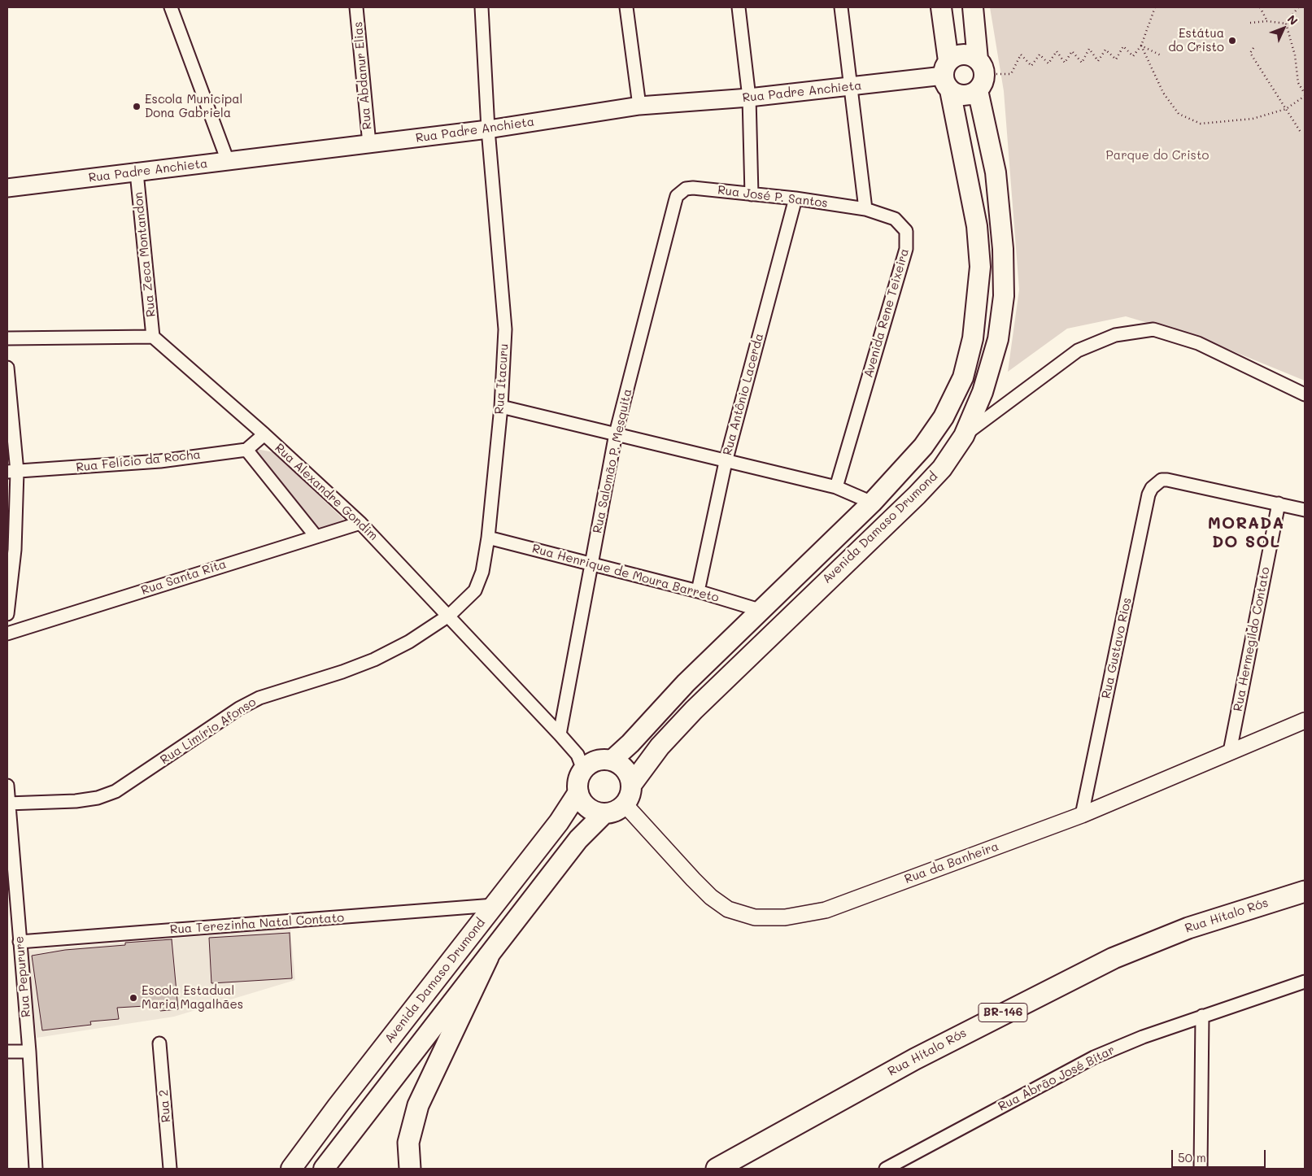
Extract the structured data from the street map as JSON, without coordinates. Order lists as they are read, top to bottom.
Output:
{
  "streets": {
    "highway": ["Rua Hítalo Rós", "BR-146"],
    "main road": ["Rua Padre Anchieta", "Avenida Damaso Drumond"],
    "street": [
      "Rua Abdanur Elias",
      "Rua José P. Santos",
      "Rua Zeca Montandon",
      "Avenida Rene Teixeira",
      "Rua Itacuru",
      "Rua Antônio Lacerda",
      "Rua Felício da Rocha",
      "Rua Salomão P. Mesquita",
      "Rua Alexandre Gondim",
      "Rua Henrique de Moura Barreto",
      "Rua Santa Rita",
      "Rua Hermegildo Contato",
      "Rua Gustavo Rios",
      "Rua Limírio Afonso",
      "Rua da Banheira",
      "Rua Terezinha Natal Contato",
      "Rua Pepurure",
      "Rua Abrão José Bitar",
      "Rua 2"
    ]
  },
  "crossings": [
    ["Rua Abdanur Elias", "Rua Padre Anchieta"],
    ["Rua Padre Anchieta", "Rua Zeca Montandon"],
    ["Rua Padre Anchieta", "Rua Itacuru"],
    ["Rua Padre Anchieta", "Avenida Damaso Drumond"],
    ["Rua José P. Santos", "Avenida Rene Teixeira"],
    ["Rua José P. Santos", "Rua Antônio Lacerda"],
    ["Rua José P. Santos", "Rua Salomão P. Mesquita"],
    ["Rua Zeca Montandon", "Rua Alexandre Gondim"],
    ["Rua Itacuru", "Rua Alexandre Gondim"],
    ["Rua Itacuru", "Rua Henrique de Moura Barreto"],
    ["Rua Itacuru", "Rua Limírio Afonso"],
    ["Rua Antônio Lacerda", "Rua Henrique de Moura Barreto"],
    ["Rua Salomão P. Mesquita", "Rua Alexandre Gondim"],
    ["Rua Salomão P. Mesquita", "Rua Henrique de Moura Barreto"],
    ["Rua Alexandre Gondim", "Avenida Damaso Drumond"],
    ["Rua Alexandre Gondim", "Rua Santa Rita"],
    ["Rua Alexandre Gondim", "Rua Limírio Afonso"],
    ["Rua Alexandre Gondim", "Rua da Banheira"],
    ["Avenida Damaso Drumond", "Rua Henrique de Moura Barreto"],
    ["Avenida Damaso Drumond", "Rua da Banheira"],
    ["Avenida Damaso Drumond", "Rua Terezinha Natal Contato"],
    ["Rua Hermegildo Contato", "Rua Gustavo Rios"],
    ["Rua Hermegildo Contato", "Rua da Banheira"],
    ["Rua Gustavo Rios", "Rua da Banheira"],
    ["Rua Limírio Afonso", "Rua Pepurure"],
    ["Rua Terezinha Natal Contato", "Rua Pepurure"]
  ],
  "districts": ["MORADA DO SOL"],
  "parks": ["Parque do Cristo"],
  "places": ["Estátua do Cristo", "Escola Municipal Dona Gabriela", "Escola Estadual Maria Magalhães"],
  "scale_bar": "50 m",
  "north": "top right"
}
